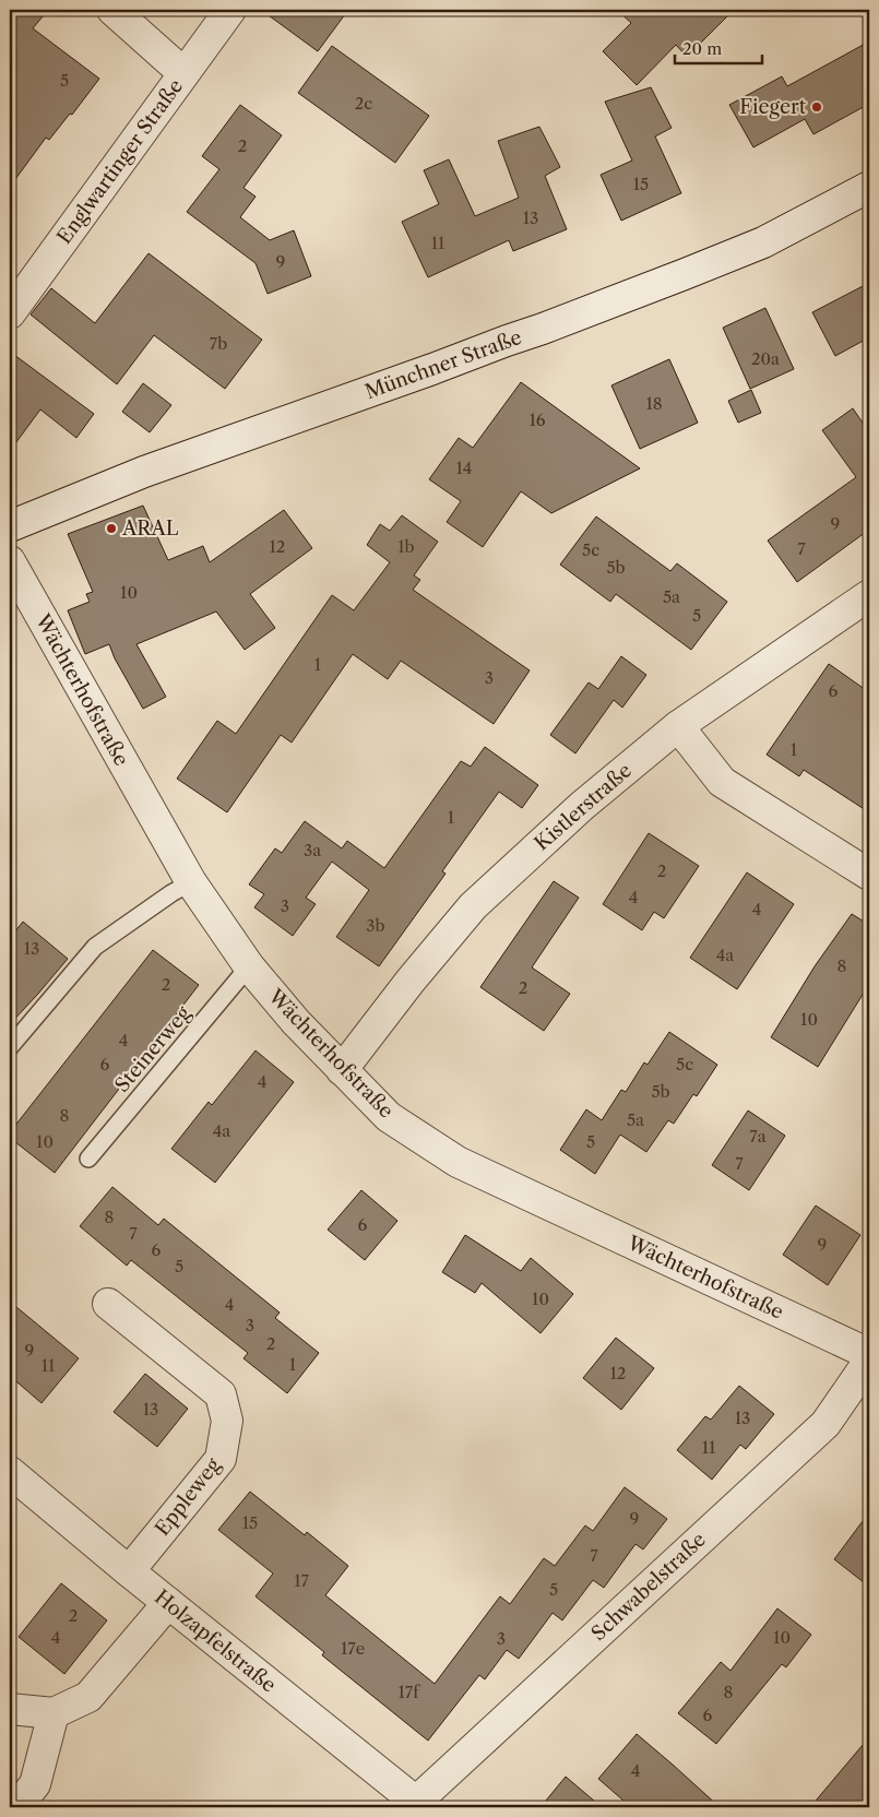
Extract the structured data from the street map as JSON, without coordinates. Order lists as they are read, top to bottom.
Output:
{
  "streets": {
    "street": [
      "Englwartinger Straße",
      "Münchner Straße",
      "Wächterhofstraße",
      "Kistlerstraße",
      "Eppleweg",
      "Schwabelstraße",
      "Holzapfelstraße"
    ],
    "lane": ["Steinerweg"]
  },
  "crossings": [
    ["Wächterhofstraße", "Kistlerstraße"],
    ["Wächterhofstraße", "Steinerweg"],
    ["Eppleweg", "Holzapfelstraße"],
    ["Schwabelstraße", "Holzapfelstraße"]
  ],
  "places": ["Fiegert", "ARAL"],
  "house_numbers": [
    "5",
    "2c",
    "2",
    "15",
    "13",
    "11",
    "9",
    "7b",
    "20a",
    "18",
    "16",
    "14",
    "9",
    "12",
    "1b",
    "7",
    "5c",
    "5b",
    "10",
    "5a",
    "5",
    "1",
    "3",
    "6",
    "1",
    "1",
    "3a",
    "2",
    "4",
    "3",
    "4",
    "3b",
    "13",
    "4a",
    "8",
    "2",
    "2",
    "10",
    "4",
    "6",
    "5c",
    "4",
    "5b",
    "8",
    "5a",
    "4a",
    "7a",
    "10",
    "5",
    "7",
    "8",
    "6",
    "7",
    "9",
    "6",
    "5",
    "10",
    "4",
    "3",
    "2",
    "9",
    "1",
    "11",
    "12",
    "13",
    "13",
    "11",
    "9",
    "15",
    "7",
    "17",
    "5",
    "2",
    "4",
    "10",
    "3",
    "17e",
    "17f",
    "8",
    "6",
    "4"
  ],
  "scale_bar": "20 m"
}
